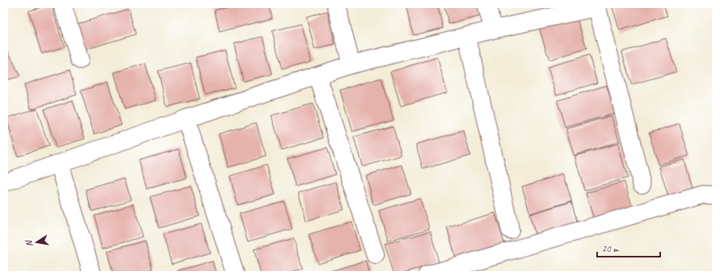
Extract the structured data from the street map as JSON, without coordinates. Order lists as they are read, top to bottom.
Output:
{
  "scale_bar": "20 m",
  "north": "left"
}
